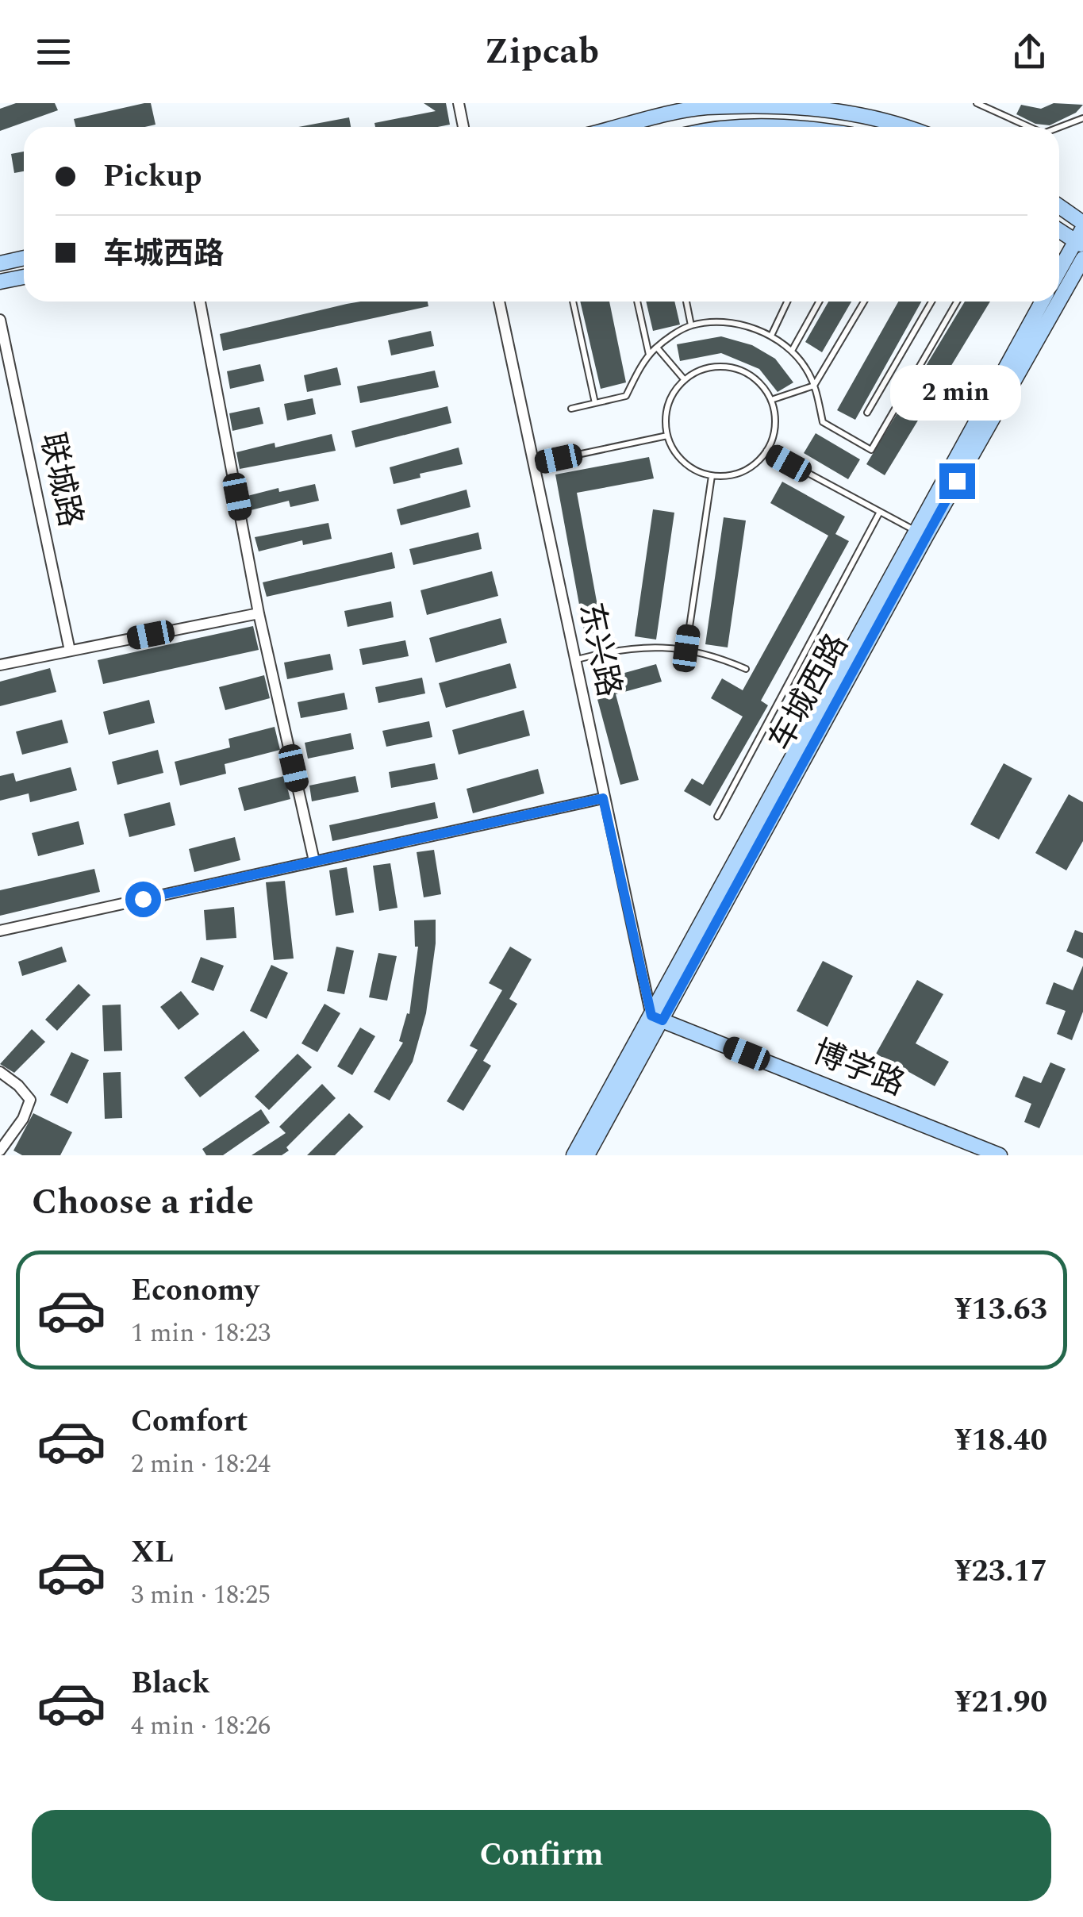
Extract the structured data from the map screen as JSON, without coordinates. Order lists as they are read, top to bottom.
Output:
{
  "streets": {
    "main road": ["车城西路", "博学路"],
    "street": ["联城路", "东兴路"]
  },
  "crossings": [
    ["东兴路", "车城西路"],
    ["东兴路", "博学路"],
    ["车城西路", "博学路"]
  ],
  "page": {
    "header": "Zipcab",
    "banner": ["Pickup", "车城西路"],
    "bubble": "2 min",
    "heading": "Choose a ride",
    "list": [
      {
        "name": "Economy",
        "note": "1 min · 18:23",
        "value": "¥13.63"
      },
      {
        "name": "Comfort",
        "note": "2 min · 18:24",
        "value": "¥18.40"
      },
      {
        "name": "XL",
        "note": "3 min · 18:25",
        "value": "¥23.17"
      },
      {
        "name": "Black",
        "note": "4 min · 18:26",
        "value": "¥21.90"
      }
    ],
    "buttons": "Confirm"
  }
}
